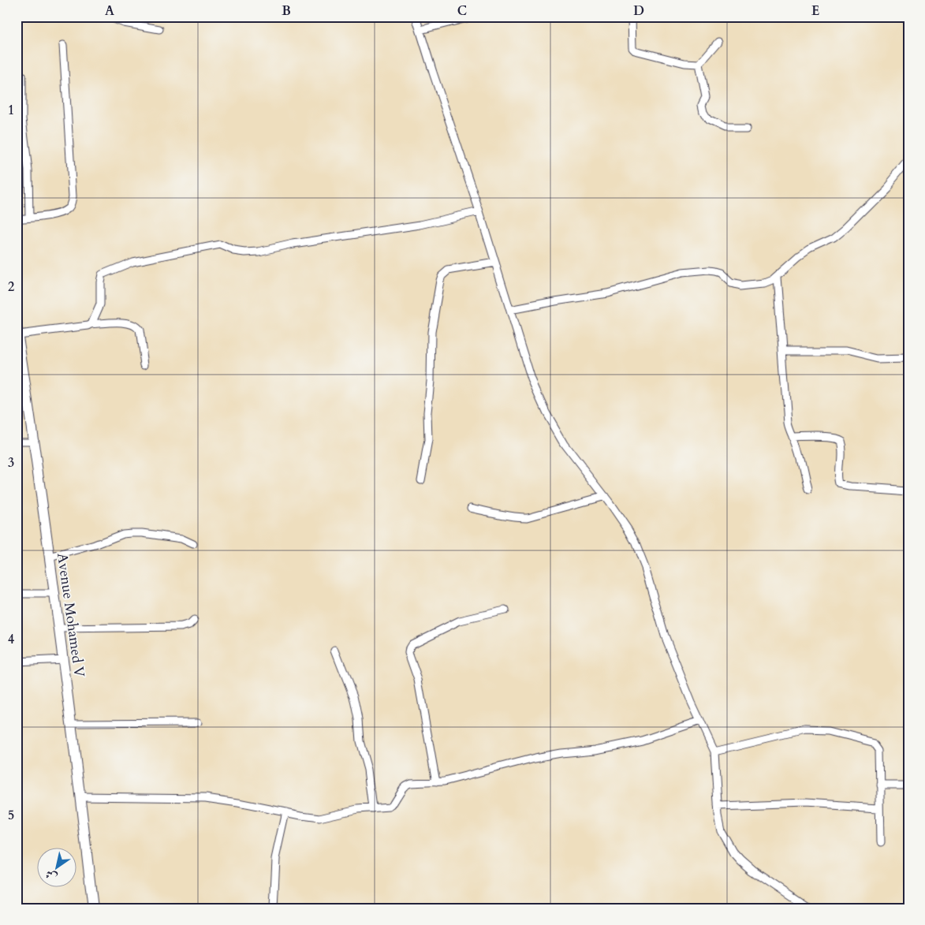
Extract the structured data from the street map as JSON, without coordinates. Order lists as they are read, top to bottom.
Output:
{
  "streets": {
    "main road": ["Avenue Mohamed V"]
  },
  "north": "bottom left",
  "grid": {
    "columns": [
      "A",
      "B",
      "C",
      "D",
      "E"
    ],
    "rows": [
      "1",
      "2",
      "3",
      "4",
      "5"
    ]
  }
}
